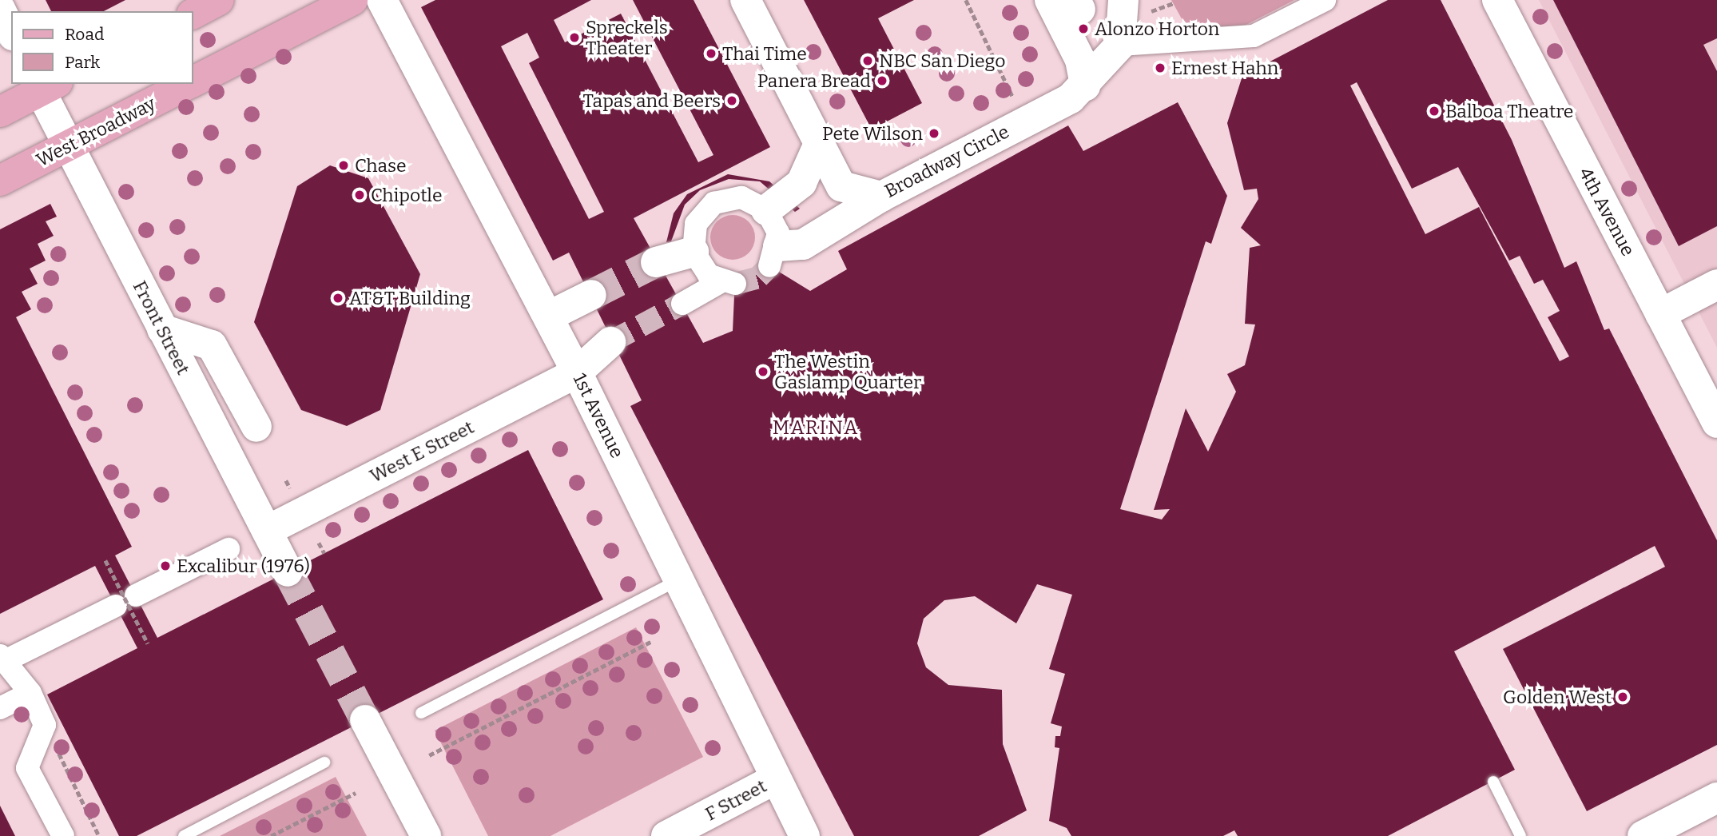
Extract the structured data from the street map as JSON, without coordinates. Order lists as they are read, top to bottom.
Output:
{
  "streets": {
    "main road": [
      "West Broadway",
      "Broadway Circle",
      "4th Avenue",
      "Front Street",
      "1st Avenue",
      "West E Street",
      "F Street"
    ]
  },
  "crossings": [
    ["West Broadway", "Front Street"],
    ["Front Street", "West E Street"],
    ["1st Avenue", "West E Street"],
    ["1st Avenue", "F Street"]
  ],
  "districts": ["MARINA"],
  "places": [
    "Alonzo Horton",
    "Spreckels Theater",
    "Thai Time",
    "NBC San Diego",
    "Ernest Hahn",
    "Panera Bread",
    "Tapas and Beers",
    "Balboa Theatre",
    "Pete Wilson",
    "Chase",
    "Chipotle",
    "AT&T Building",
    "The Westin Gaslamp Quarter",
    "Excalibur (1976)",
    "Golden West"
  ],
  "legend": ["Road", "Park"]
}
